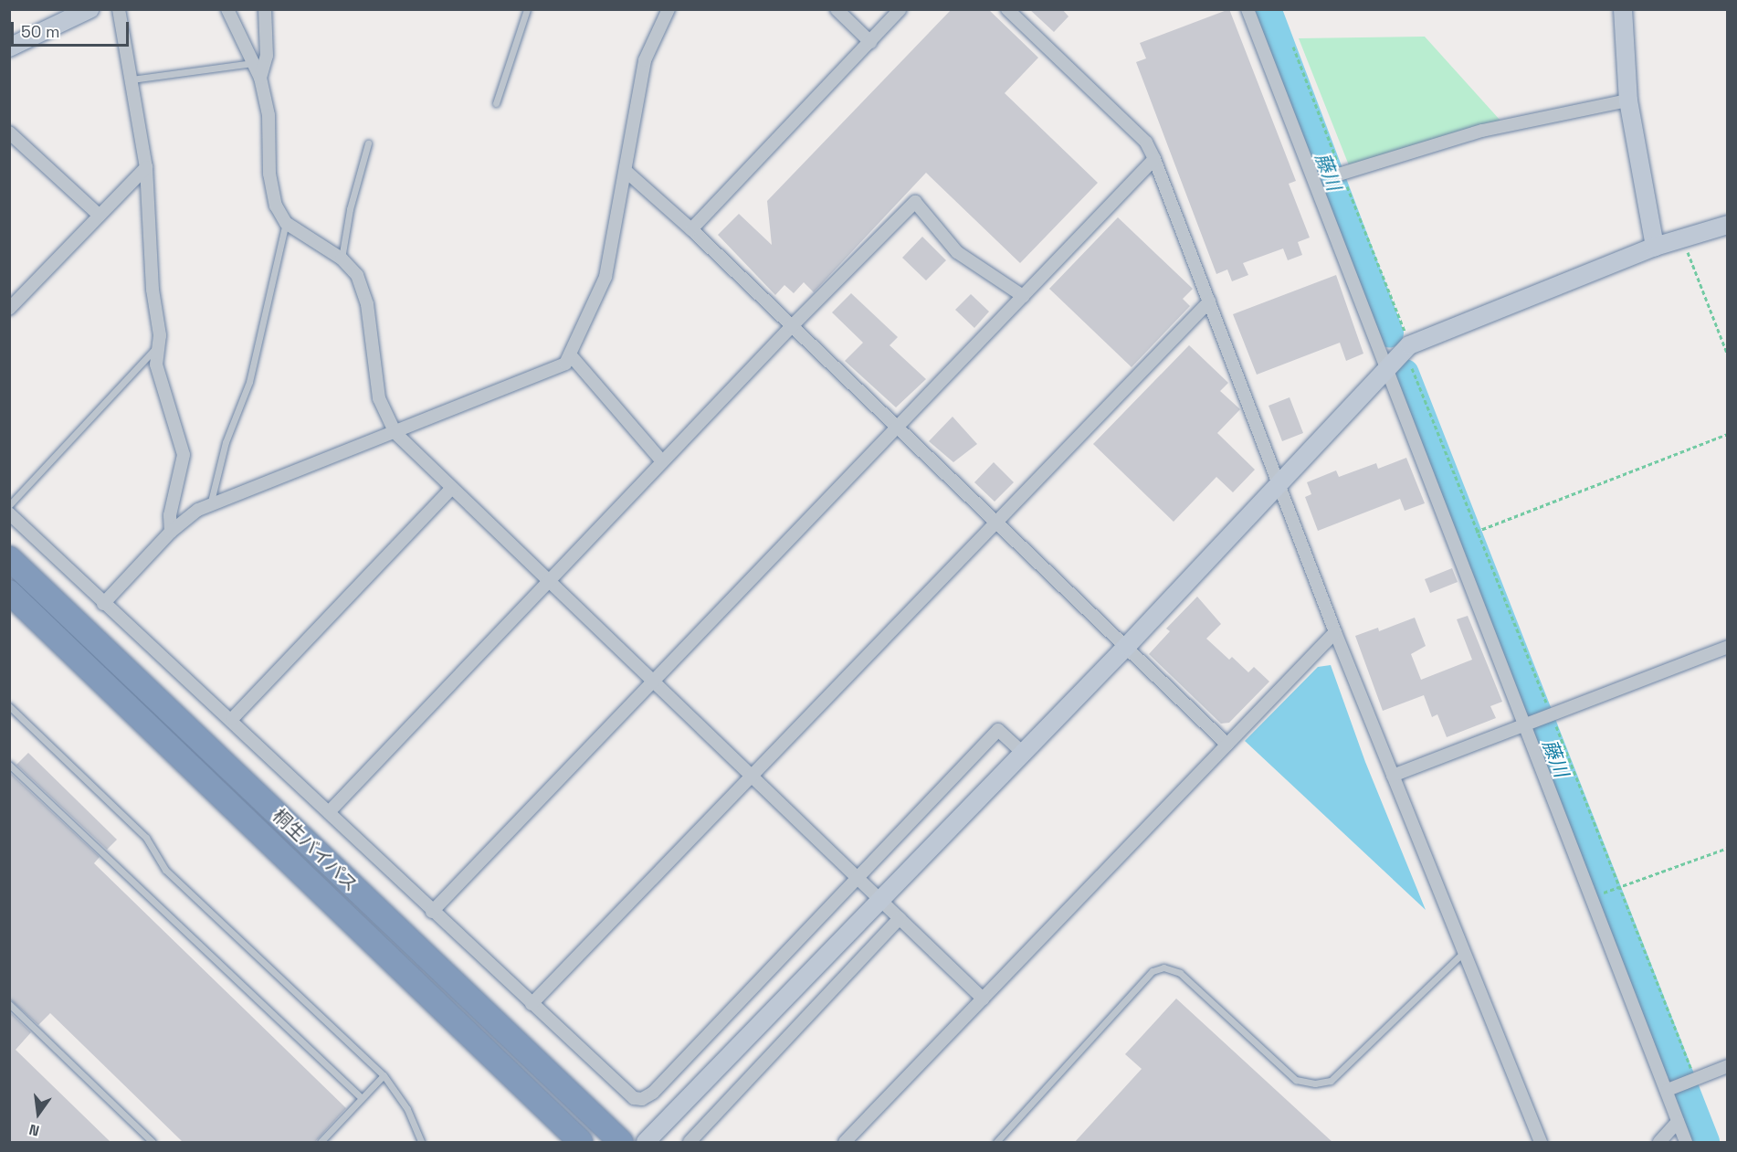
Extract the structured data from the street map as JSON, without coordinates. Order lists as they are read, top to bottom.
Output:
{
  "streets": {
    "highway": ["桐生バイパス"]
  },
  "water": ["藤川"],
  "scale_bar": "50 m",
  "north": "bottom"
}
